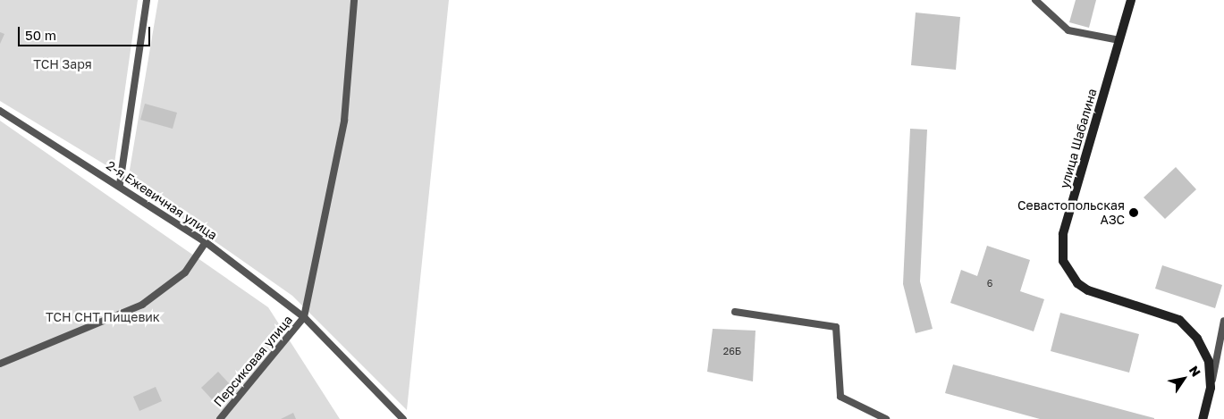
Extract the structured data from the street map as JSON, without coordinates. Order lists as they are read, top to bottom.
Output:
{
  "streets": {
    "main road": ["улица Шабалина"],
    "lane": ["2-я Ежевичная улица", "Персиковая улица"]
  },
  "crossings": [
    ["2-я Ежевичная улица", "Персиковая улица"]
  ],
  "parks": ["ТСН Заря", "ТСН СНТ Пищевик"],
  "places": ["Севастопольская АЗС"],
  "house_numbers": ["6", "26Б"],
  "scale_bar": "50 m",
  "north": "top right"
}
